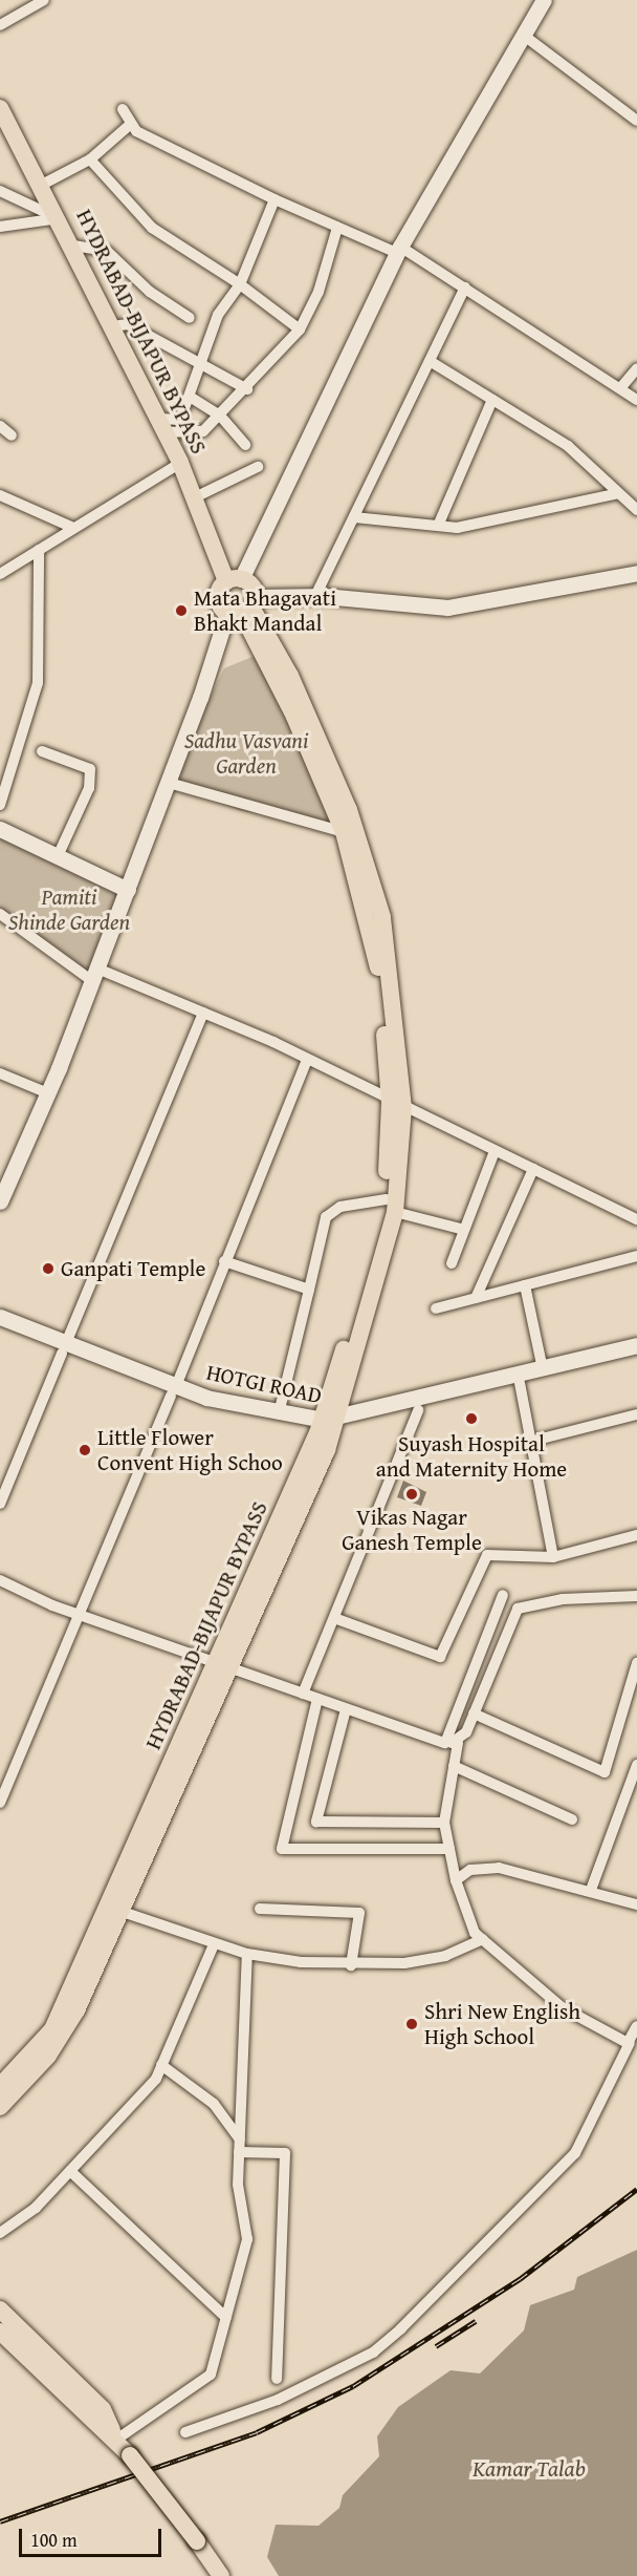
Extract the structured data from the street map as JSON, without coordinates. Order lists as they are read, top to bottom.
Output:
{
  "streets": {
    "main road": ["HYDRABAD-BIJAPUR BYPASS", "HOTGI ROAD"]
  },
  "crossings": [
    ["HYDRABAD-BIJAPUR BYPASS", "HOTGI ROAD"]
  ],
  "water": ["Kamar Talab"],
  "parks": ["Sadhu Vasvani Garden", "Pamiti Shinde Garden"],
  "places": [
    "Mata Bhagavati Bhakt Mandal",
    "Ganpati Temple",
    "Suyash Hospital and Maternity Home",
    "Little Flower Convent High Schoo",
    "Vikas Nagar Ganesh Temple",
    "Shri New English High School"
  ],
  "scale_bar": "100 m"
}
